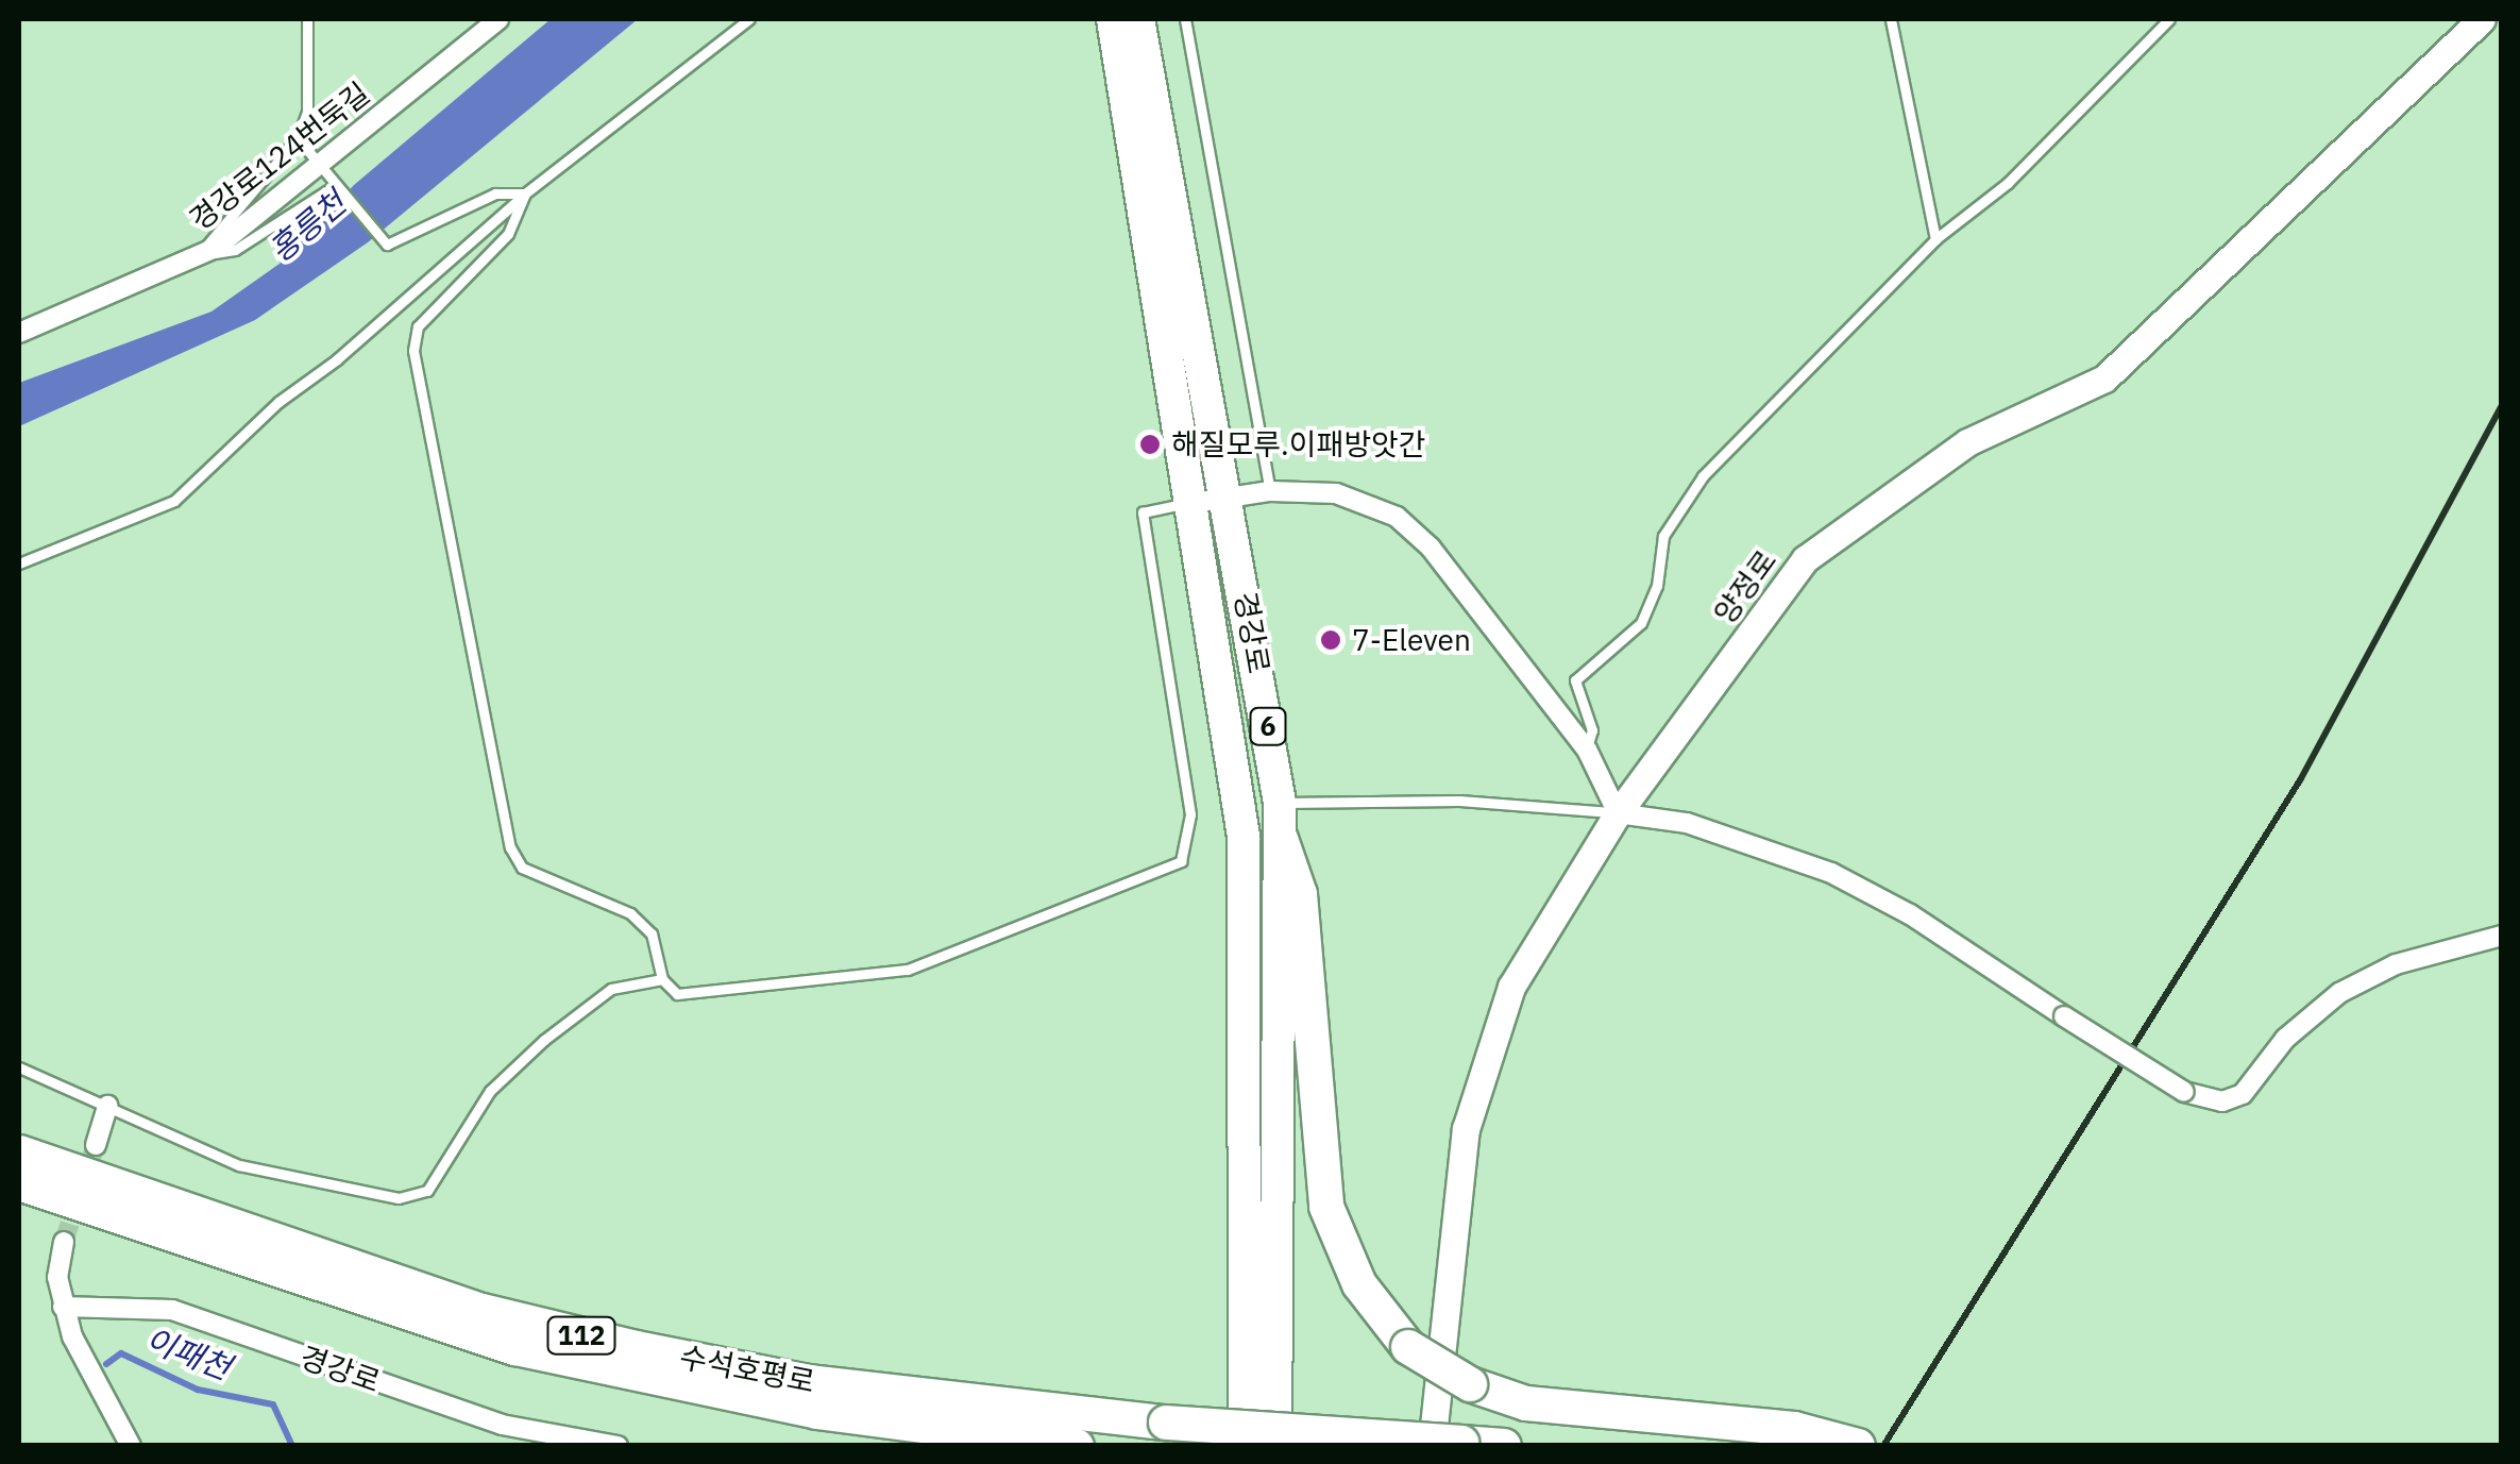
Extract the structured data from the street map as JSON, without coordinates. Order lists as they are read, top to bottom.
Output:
{
  "streets": {
    "highway": ["112", "수석호평로"],
    "main road": ["양정로", "경강로", "6"],
    "street": ["경강로124번둑길"]
  },
  "crossings": [
    ["양정로", "수석호평로"]
  ],
  "water": ["홍릉천", "이패천"],
  "places": ["해질모루.이패방앗간", "7-Eleven"]
}
